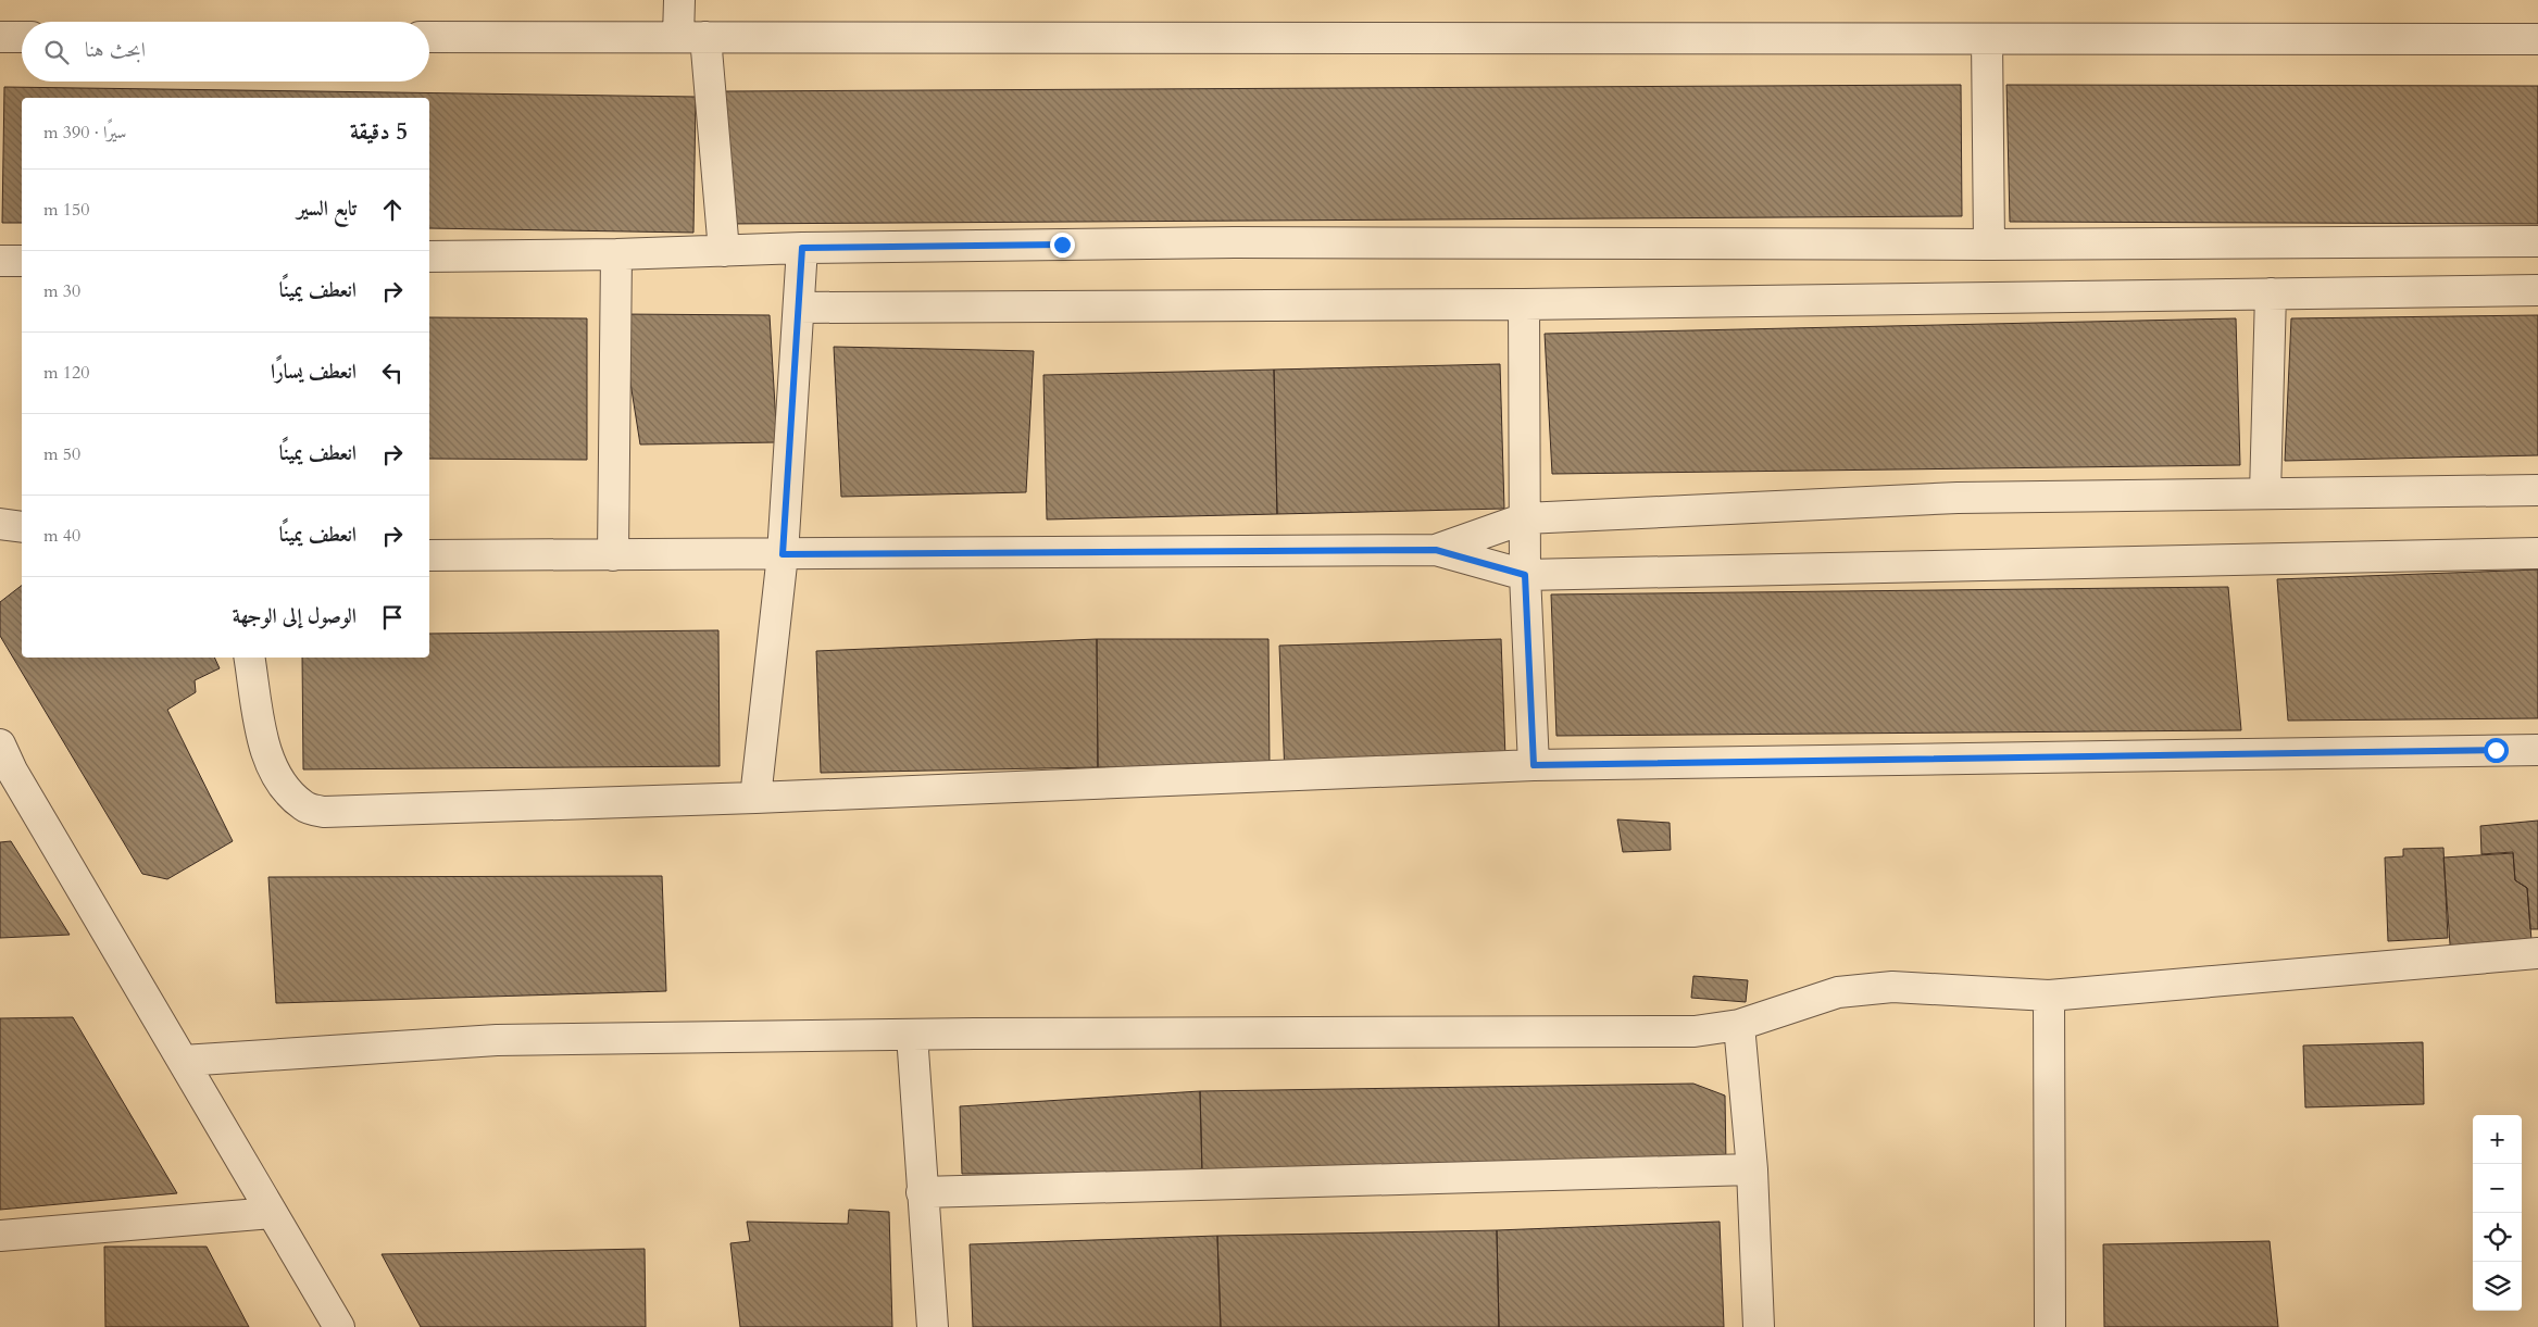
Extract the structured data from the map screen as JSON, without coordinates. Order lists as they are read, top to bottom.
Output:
{
  "page": {
    "search": "ابحث هنا",
    "heading": ["5 دقيقة", "سيرًا · 390 m"],
    "list": [
      ["تابع السير", "150 m"],
      ["انعطف يمينًا", "30 m"],
      ["انعطف يسارًا", "120 m"],
      ["انعطف يمينًا", "50 m"],
      ["انعطف يمينًا", "40 m"],
      "الوصول إلى الوجهة"
    ],
    "map_buttons": ["+", "−"]
  }
}
